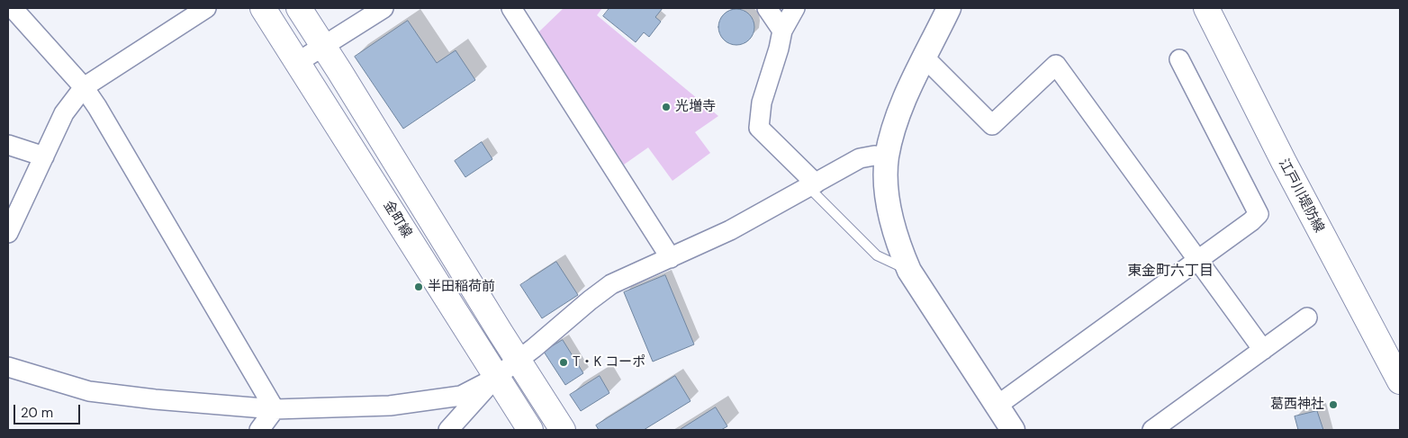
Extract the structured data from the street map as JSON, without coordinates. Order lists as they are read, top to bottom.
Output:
{
  "streets": {
    "main road": ["江戸川堤防線", "金町線"]
  },
  "districts": ["東金町六丁目"],
  "places": [
    "光増寺",
    "半田稲荷前",
    "T・K コーポ",
    "葛西神社"
  ],
  "scale_bar": "20 m"
}
